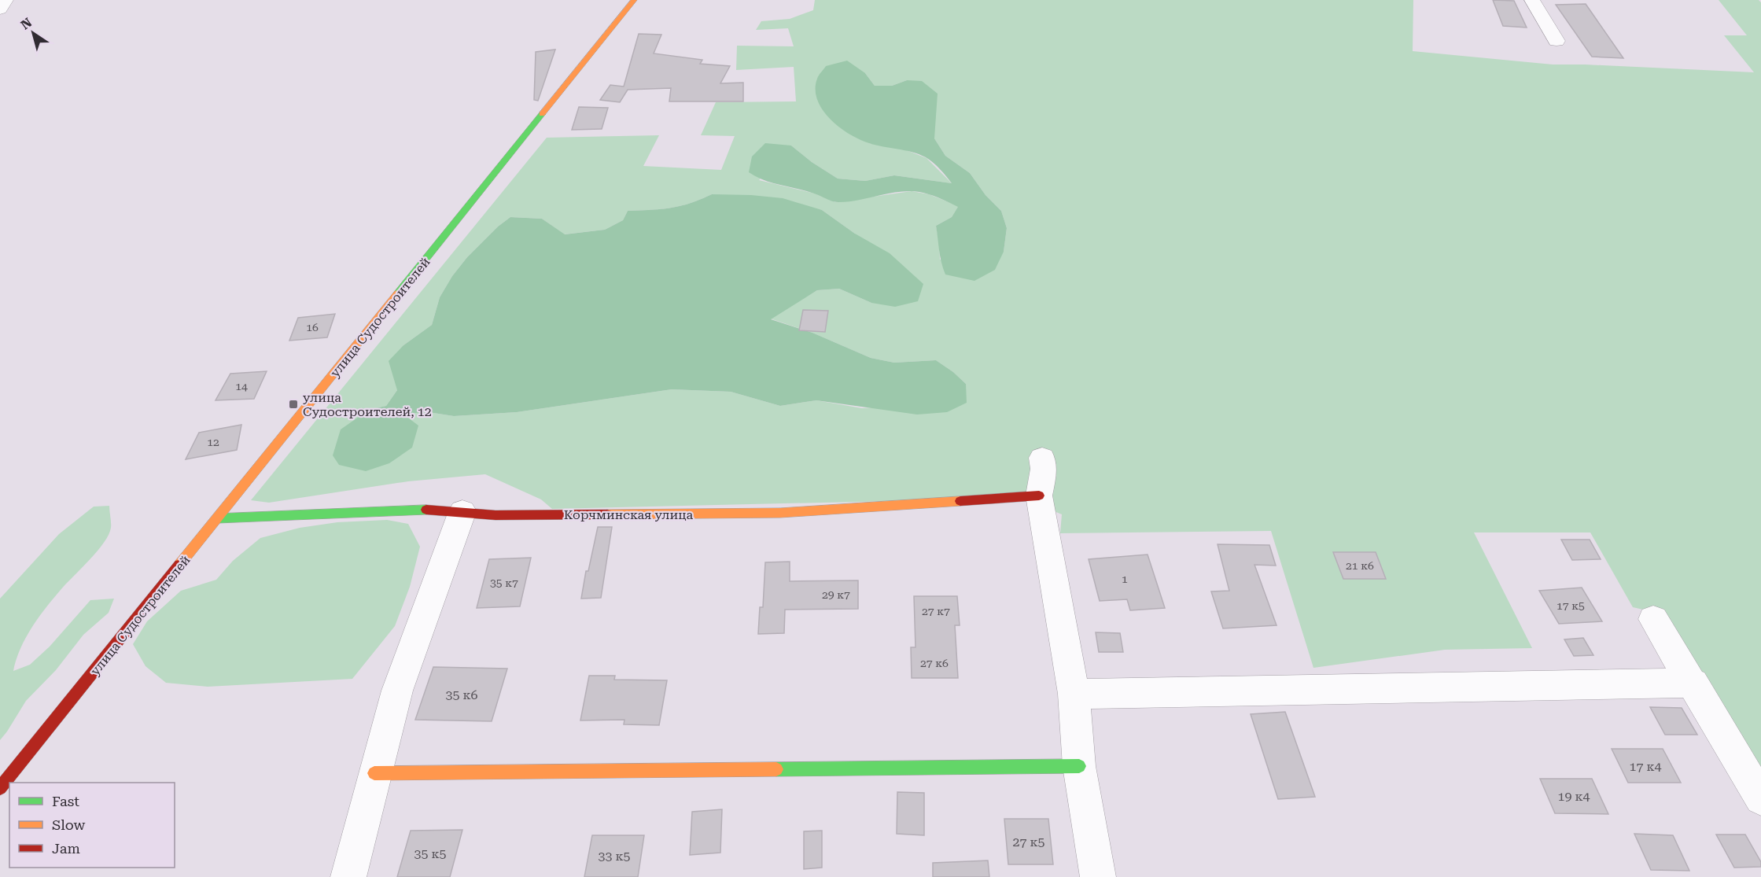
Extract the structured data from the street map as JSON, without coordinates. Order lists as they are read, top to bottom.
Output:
{
  "streets": {
    "street": ["улица Судостроителей", "Корчминская улица"]
  },
  "crossings": [
    ["улица Судостроителей", "Корчминская улица"]
  ],
  "places": {
    "transit": ["улица Судостроителей, 12"]
  },
  "house_numbers": [
    "16",
    "14",
    "12",
    "21 к6",
    "1",
    "35 к7",
    "29 к7",
    "17 к5",
    "27 к7",
    "27 к6",
    "35 к6",
    "17 к4",
    "19 к4",
    "27 к5",
    "35 к5",
    "33 к5"
  ],
  "legend": ["Fast", "Slow", "Jam"],
  "north": "top left"
}
